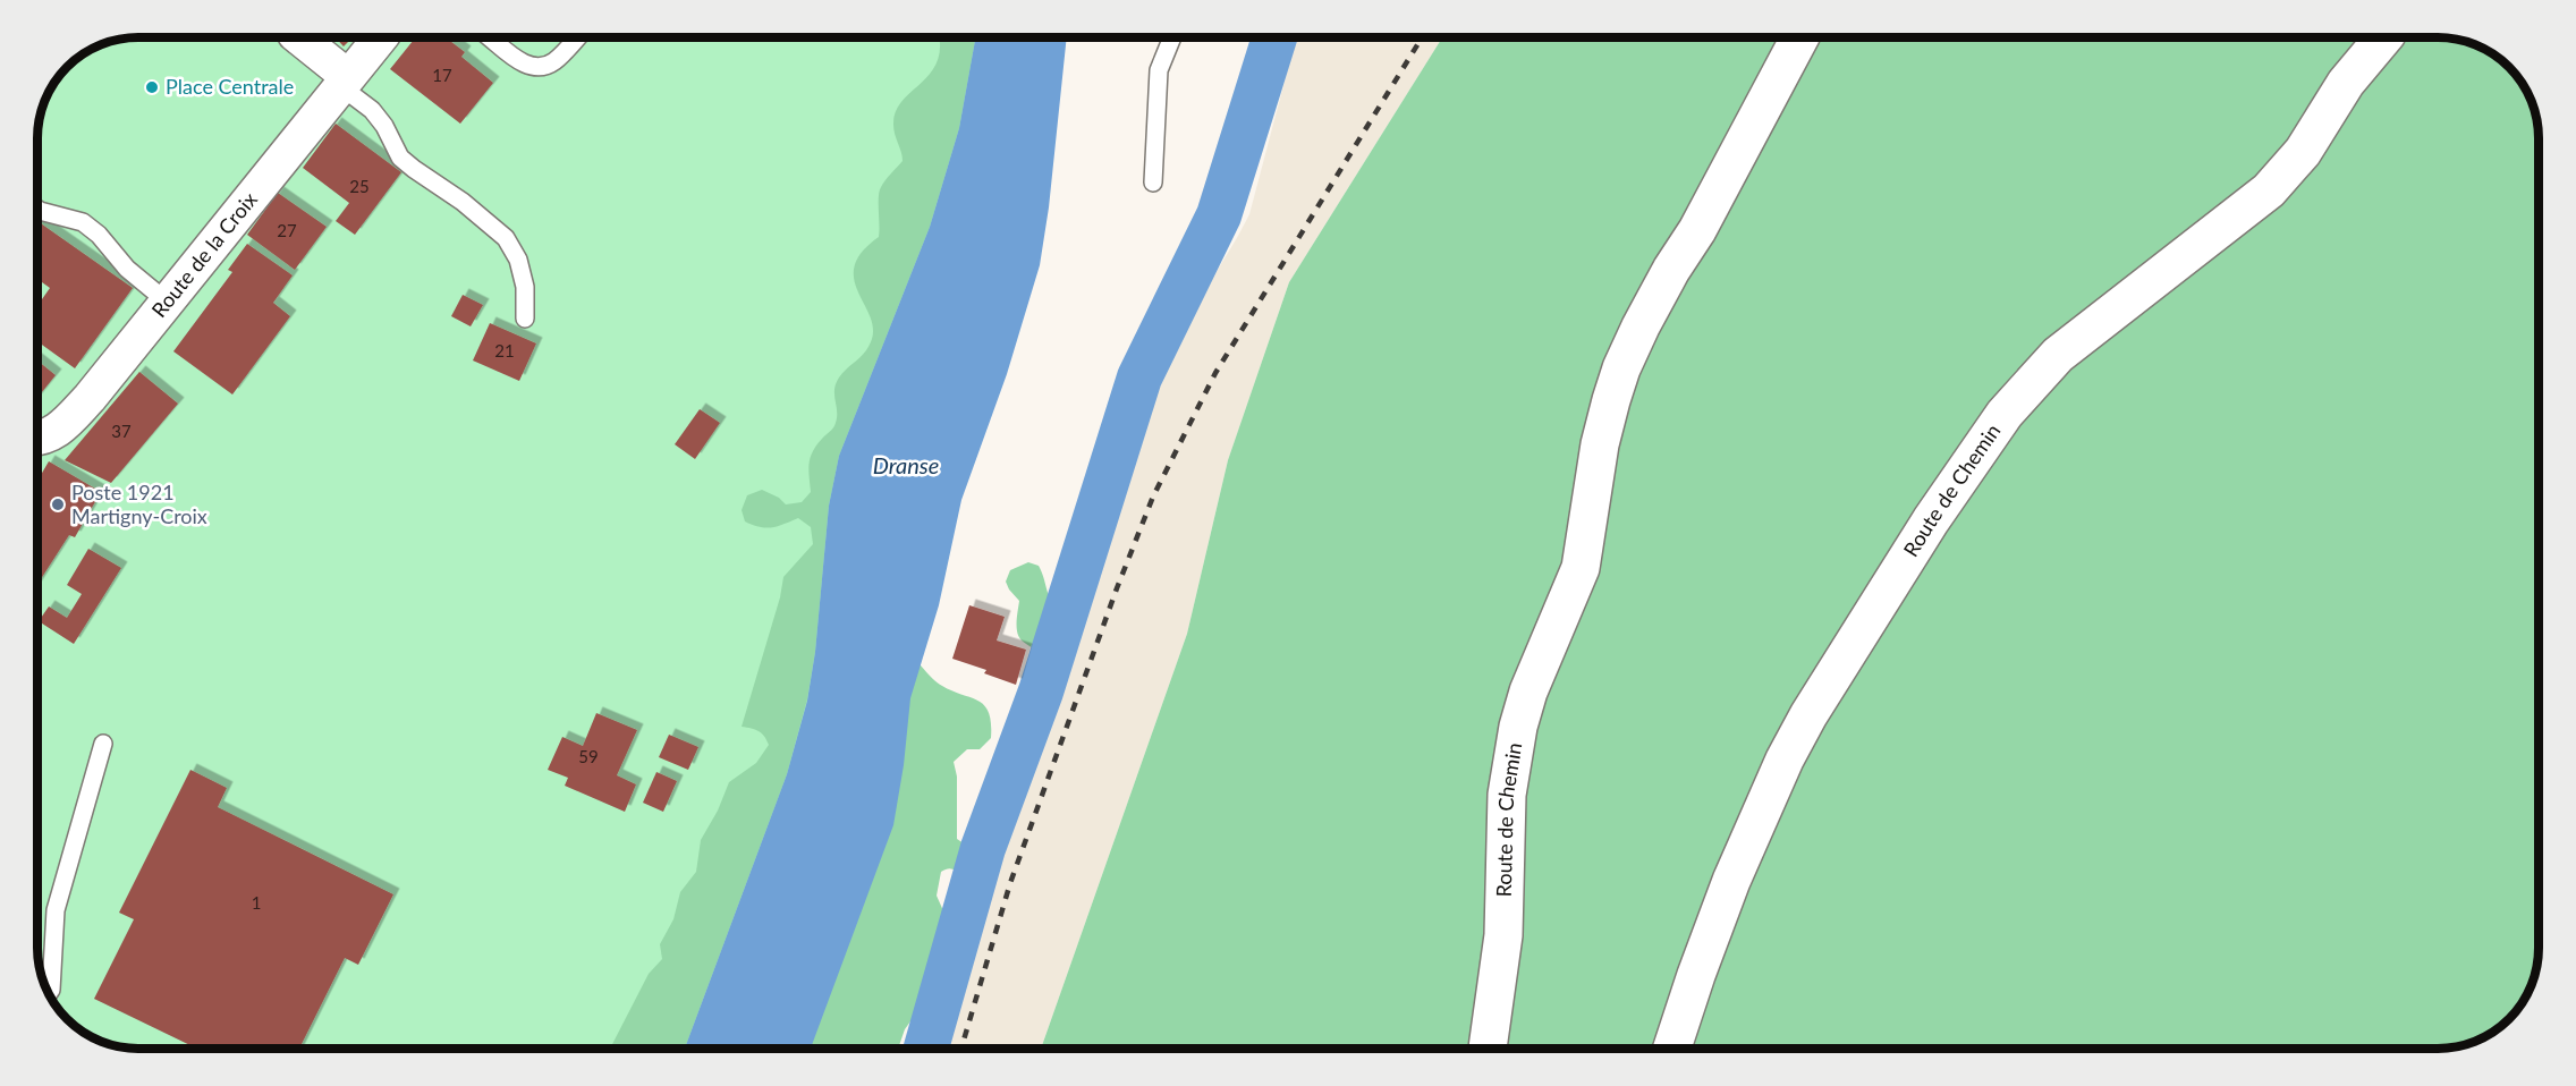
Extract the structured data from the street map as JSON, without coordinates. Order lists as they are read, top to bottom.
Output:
{
  "streets": {
    "street": ["Route de la Croix", "Route de Chemin"]
  },
  "water": ["Dranse"],
  "places": ["Place Centrale", "Poste 1921 Martigny-Croix"],
  "house_numbers": [
    "17",
    "25",
    "27",
    "21",
    "37",
    "59",
    "1"
  ]
}
